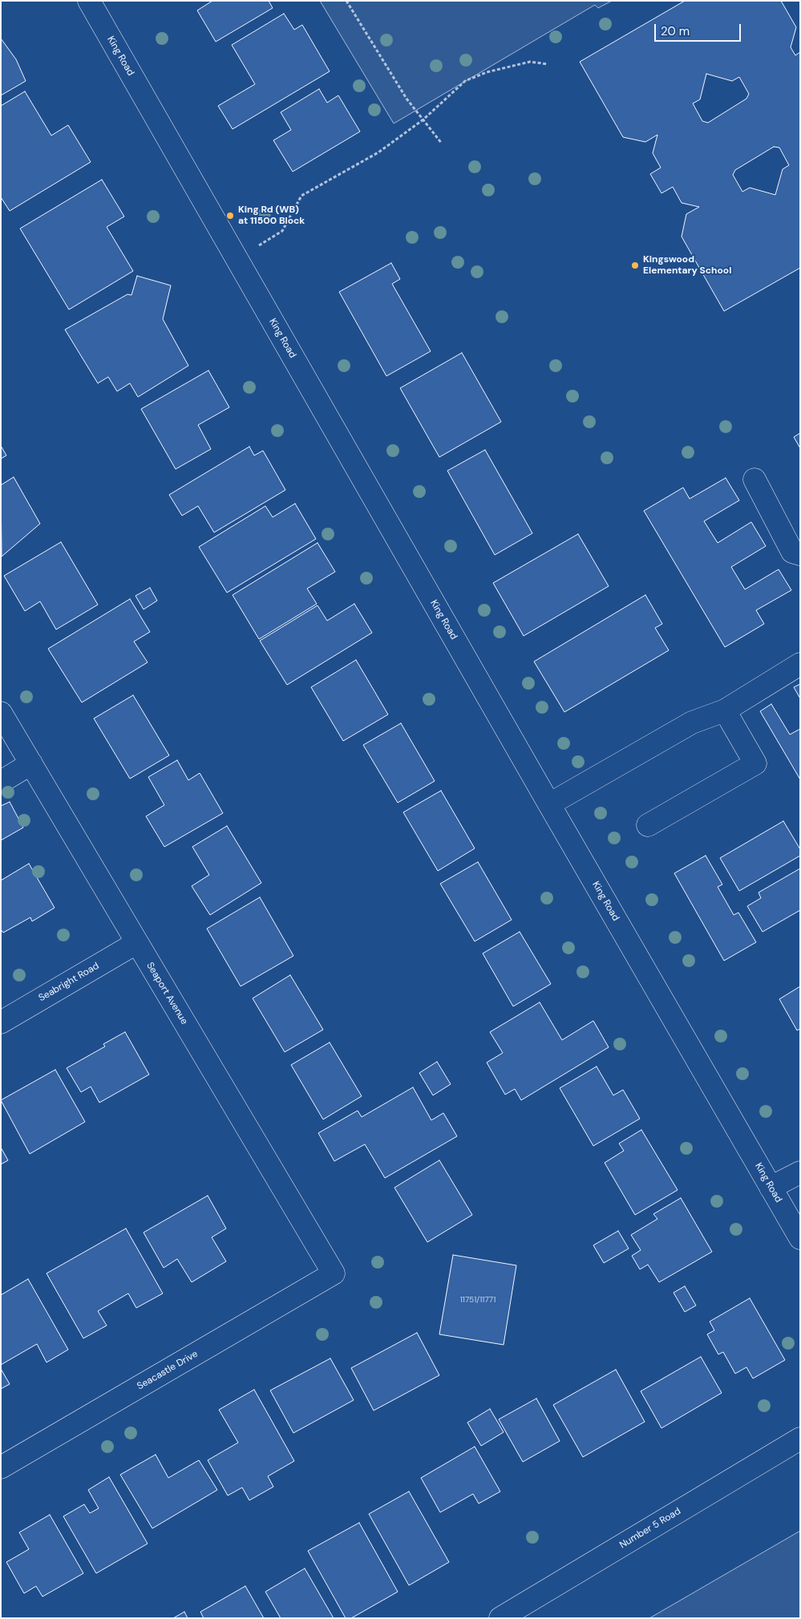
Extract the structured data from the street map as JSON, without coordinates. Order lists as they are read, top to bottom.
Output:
{
  "streets": {
    "street": [
      "King Road",
      "Seabright Road",
      "Seaport Avenue",
      "Seacastle Drive",
      "Number 5 Road"
    ]
  },
  "crossings": [
    ["Seabright Road", "Seaport Avenue"],
    ["Seaport Avenue", "Seacastle Drive"]
  ],
  "places": ["King Rd (WB) at 11500 Block", "Kingswood Elementary School"],
  "house_numbers": ["11751/11771"],
  "scale_bar": "20 m"
}
